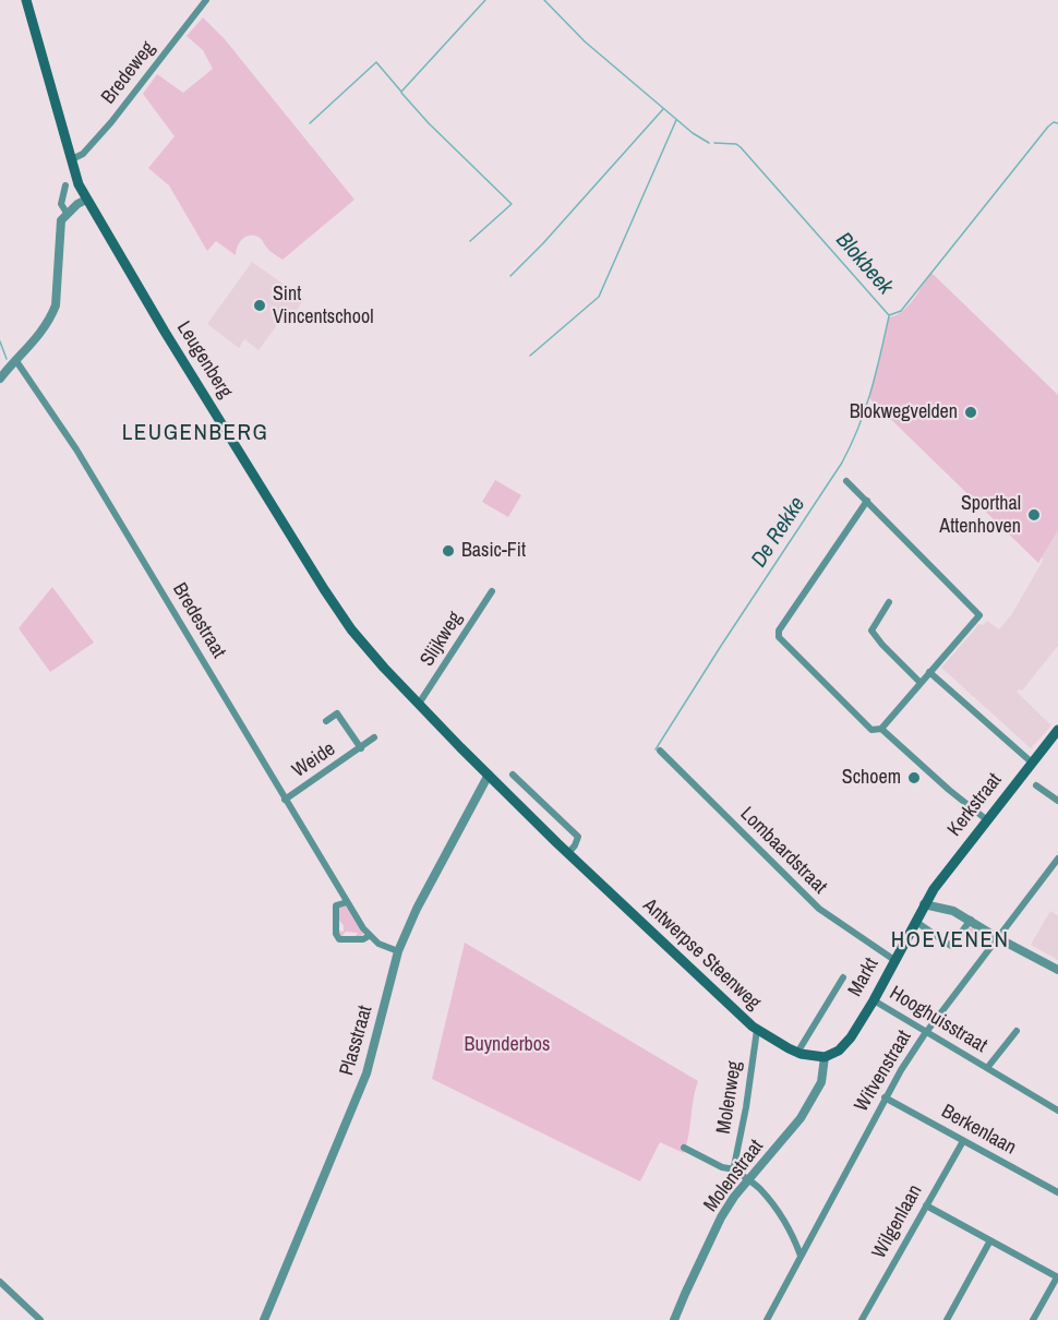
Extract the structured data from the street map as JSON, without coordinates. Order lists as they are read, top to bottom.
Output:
{
  "streets": {
    "main road": [
      "Leugenberg",
      "Kerkstraat",
      "Antwerpse Steenweg",
      "Markt"
    ],
    "street": [
      "Bredeweg",
      "Bredestraat",
      "Slijkweg",
      "Weide",
      "Lombaardstraat",
      "Hooghuisstraat",
      "Plasstraat",
      "Witvenstraat",
      "Molenweg",
      "Berkenlaan",
      "Molenstraat",
      "Wilgenlaan"
    ]
  },
  "crossings": [
    ["Bredeweg", "Leugenberg"],
    ["Leugenberg", "Slijkweg"],
    ["Leugenberg", "Antwerpse Steenweg"],
    ["Leugenberg", "Plasstraat"],
    ["Bredestraat", "Weide"],
    ["Kerkstraat", "Markt"],
    ["Lombaardstraat", "Markt"],
    ["Antwerpse Steenweg", "Markt"],
    ["Antwerpse Steenweg", "Plasstraat"],
    ["Antwerpse Steenweg", "Molenweg"],
    ["Antwerpse Steenweg", "Molenstraat"],
    ["Markt", "Hooghuisstraat"],
    ["Markt", "Molenstraat"],
    ["Hooghuisstraat", "Witvenstraat"],
    ["Witvenstraat", "Molenweg"],
    ["Witvenstraat", "Berkenlaan"],
    ["Molenweg", "Molenstraat"],
    ["Berkenlaan", "Wilgenlaan"]
  ],
  "districts": ["LEUGENBERG", "HOEVENEN"],
  "water": ["Blokbeek", "De Rekke"],
  "parks": ["Buynderbos"],
  "places": [
    "Sint Vincentschool",
    "Blokwegvelden",
    "Sporthal Attenhoven",
    "Basic-Fit",
    "Schoem"
  ]
}
